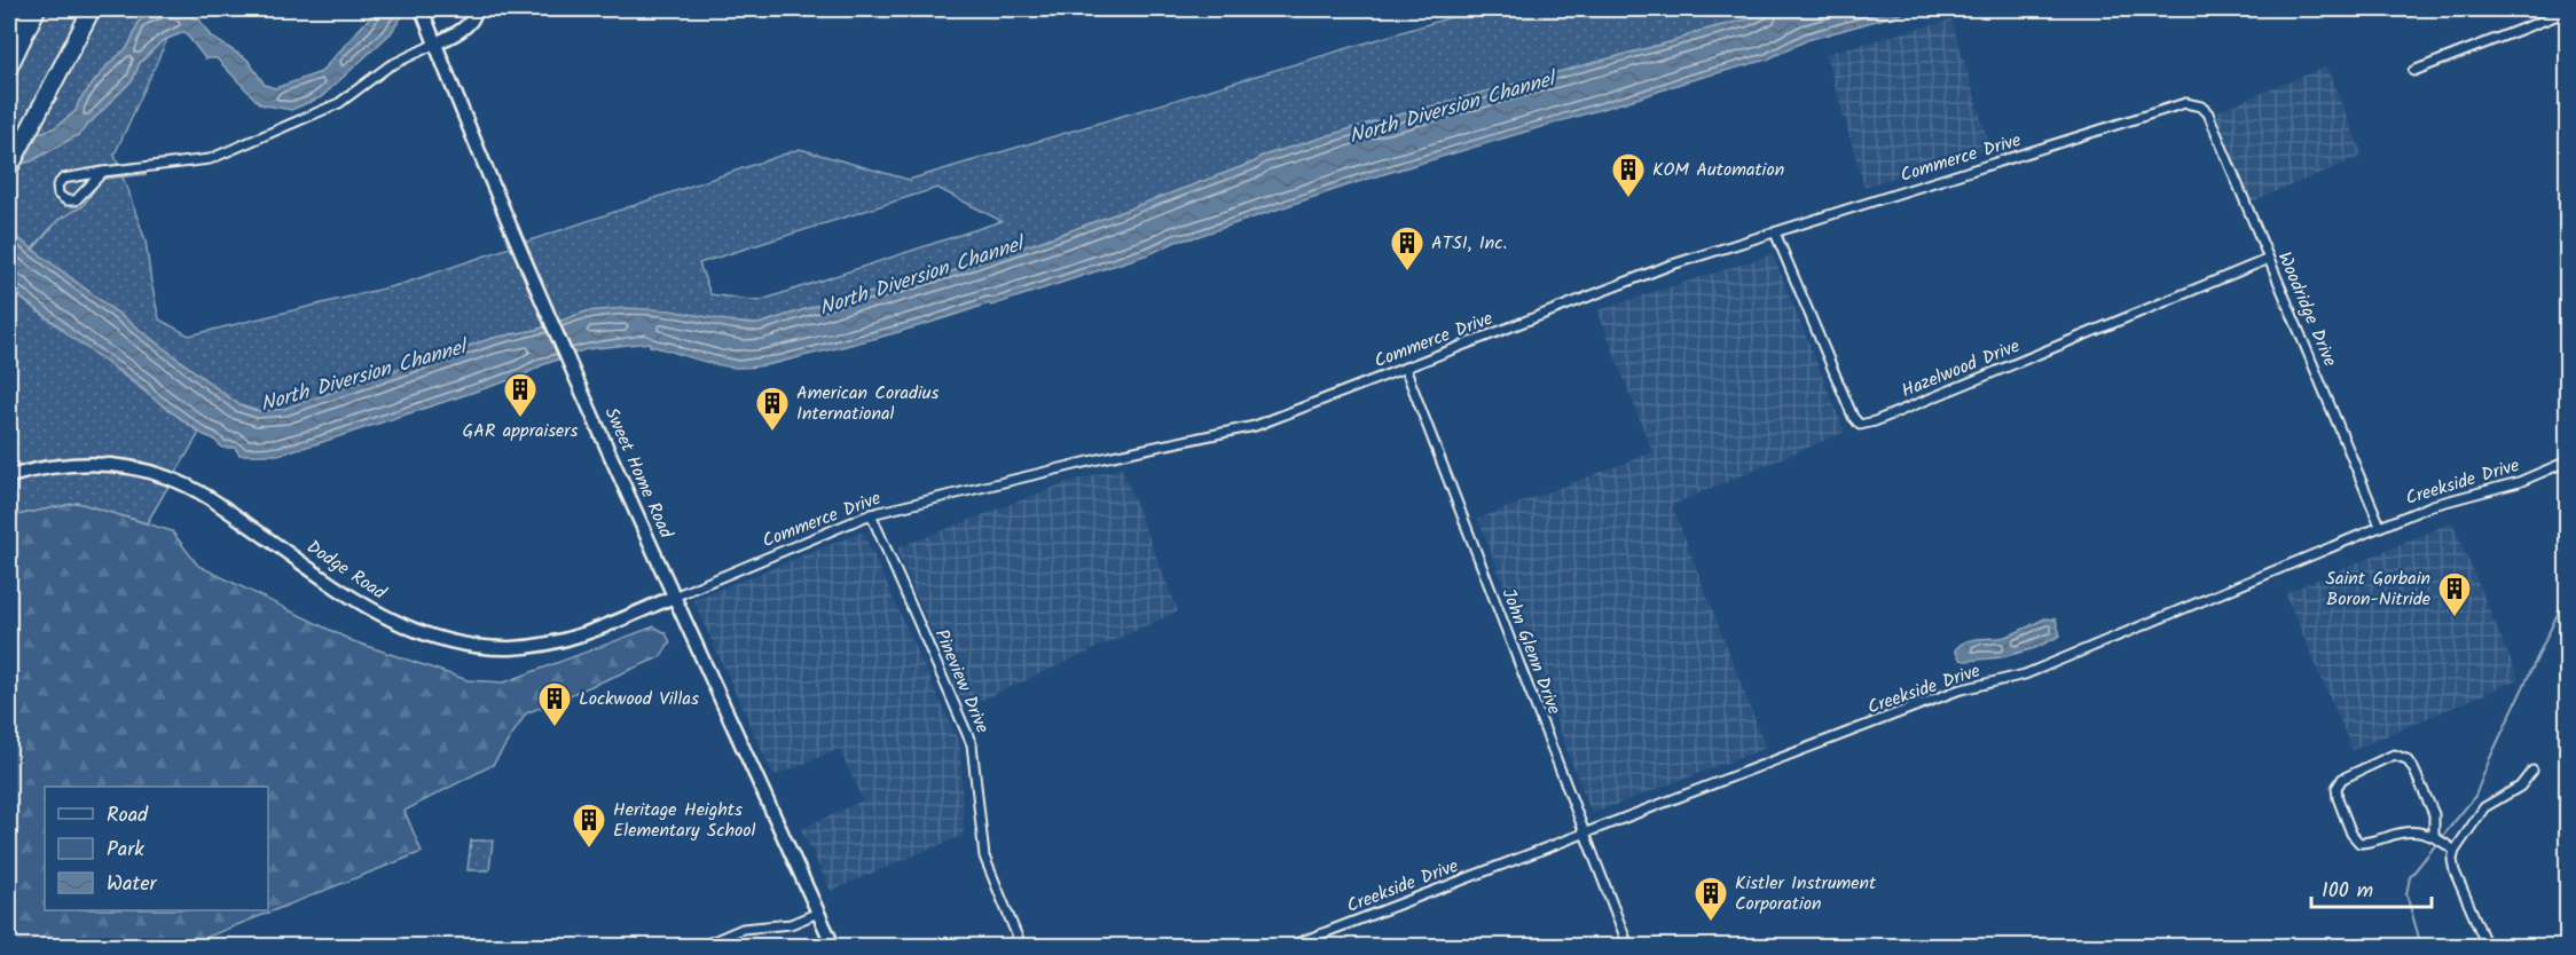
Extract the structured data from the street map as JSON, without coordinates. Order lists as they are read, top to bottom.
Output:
{
  "streets": {
    "main road": ["Sweet Home Road", "Dodge Road"],
    "street": [
      "Commerce Drive",
      "Woodridge Drive",
      "Hazelwood Drive",
      "Creekside Drive",
      "John Glenn Drive",
      "Pineview Drive"
    ]
  },
  "crossings": [
    ["Commerce Drive", "Woodridge Drive"],
    ["Commerce Drive", "Hazelwood Drive"],
    ["Commerce Drive", "Sweet Home Road"],
    ["Commerce Drive", "Dodge Road"],
    ["Commerce Drive", "John Glenn Drive"],
    ["Commerce Drive", "Pineview Drive"],
    ["Woodridge Drive", "Hazelwood Drive"],
    ["Woodridge Drive", "Creekside Drive"],
    ["Sweet Home Road", "Dodge Road"],
    ["Creekside Drive", "John Glenn Drive"]
  ],
  "water": ["North Diversion Channel"],
  "places": {
    "building": [
      "KOM Automation",
      "ATSI, Inc.",
      "GAR appraisers",
      "American Coradius International",
      "Saint Gorbain Boron-Nitride",
      "Lockwood Villas",
      "Heritage Heights Elementary School",
      "Kistler Instrument Corporation"
    ]
  },
  "legend": ["Road", "Park", "Water"],
  "scale_bar": "100 m"
}
